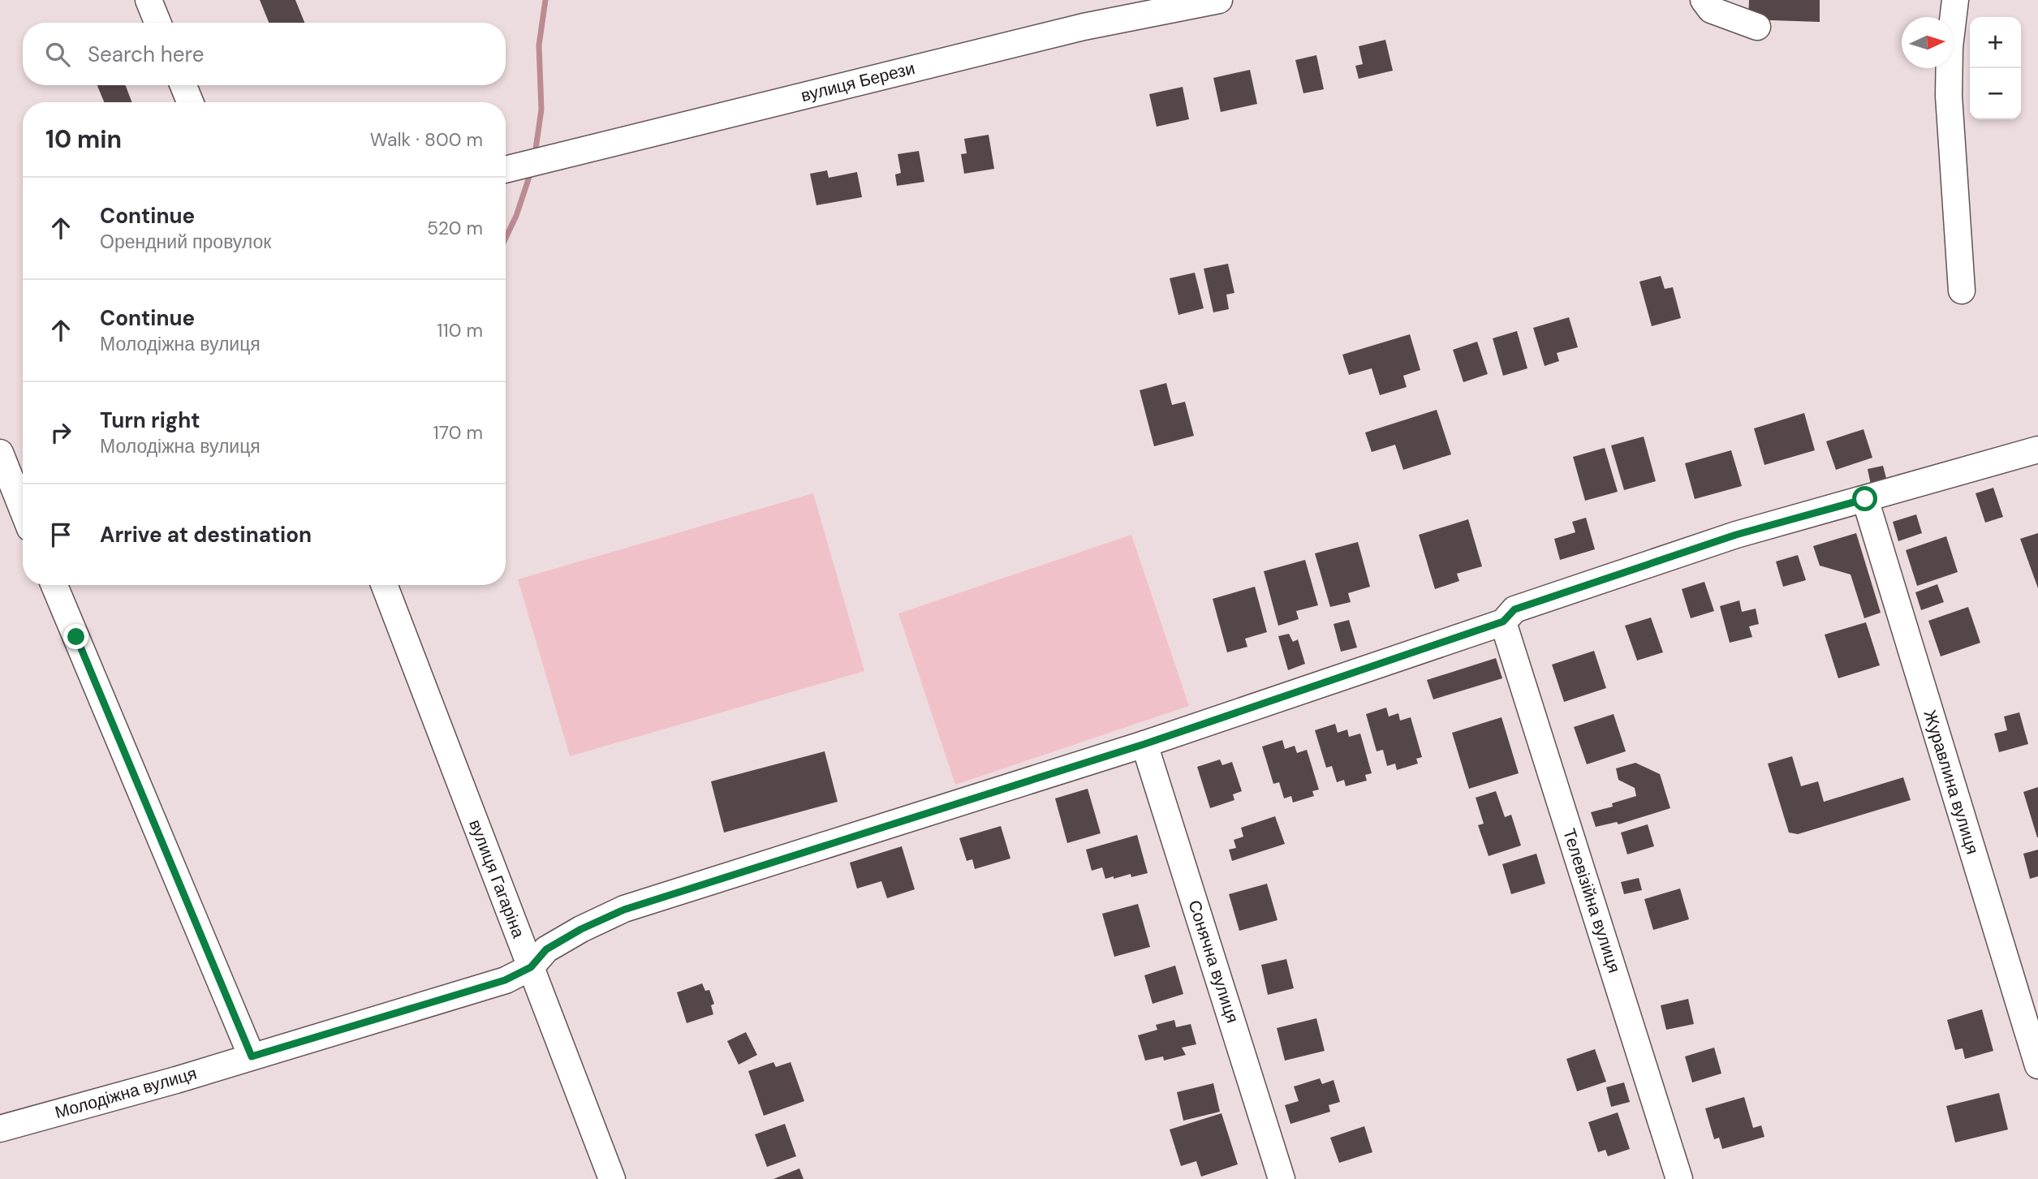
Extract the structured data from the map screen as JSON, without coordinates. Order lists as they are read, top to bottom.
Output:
{
  "streets": {
    "street": [
      "вулиця Берези",
      "Журавлина вулиця",
      "вулиця Гагаріна",
      "Телевізійна вулиця",
      "Сонячна вулиця",
      "Молодіжна вулиця"
    ]
  },
  "crossings": [
    ["Журавлина вулиця", "Молодіжна вулиця"],
    ["вулиця Гагаріна", "Молодіжна вулиця"],
    ["Телевізійна вулиця", "Молодіжна вулиця"],
    ["Сонячна вулиця", "Молодіжна вулиця"]
  ],
  "north": "right",
  "page": {
    "map_buttons": ["+", "−"],
    "search": "Search here",
    "heading": ["10 min", "Walk · 800 m"],
    "list": [
      ["Continue", "Орендний провулок", "520 m"],
      ["Continue", "Молодіжна вулиця", "110 m"],
      ["Turn right", "Молодіжна вулиця", "170 m"],
      "Arrive at destination"
    ]
  }
}
